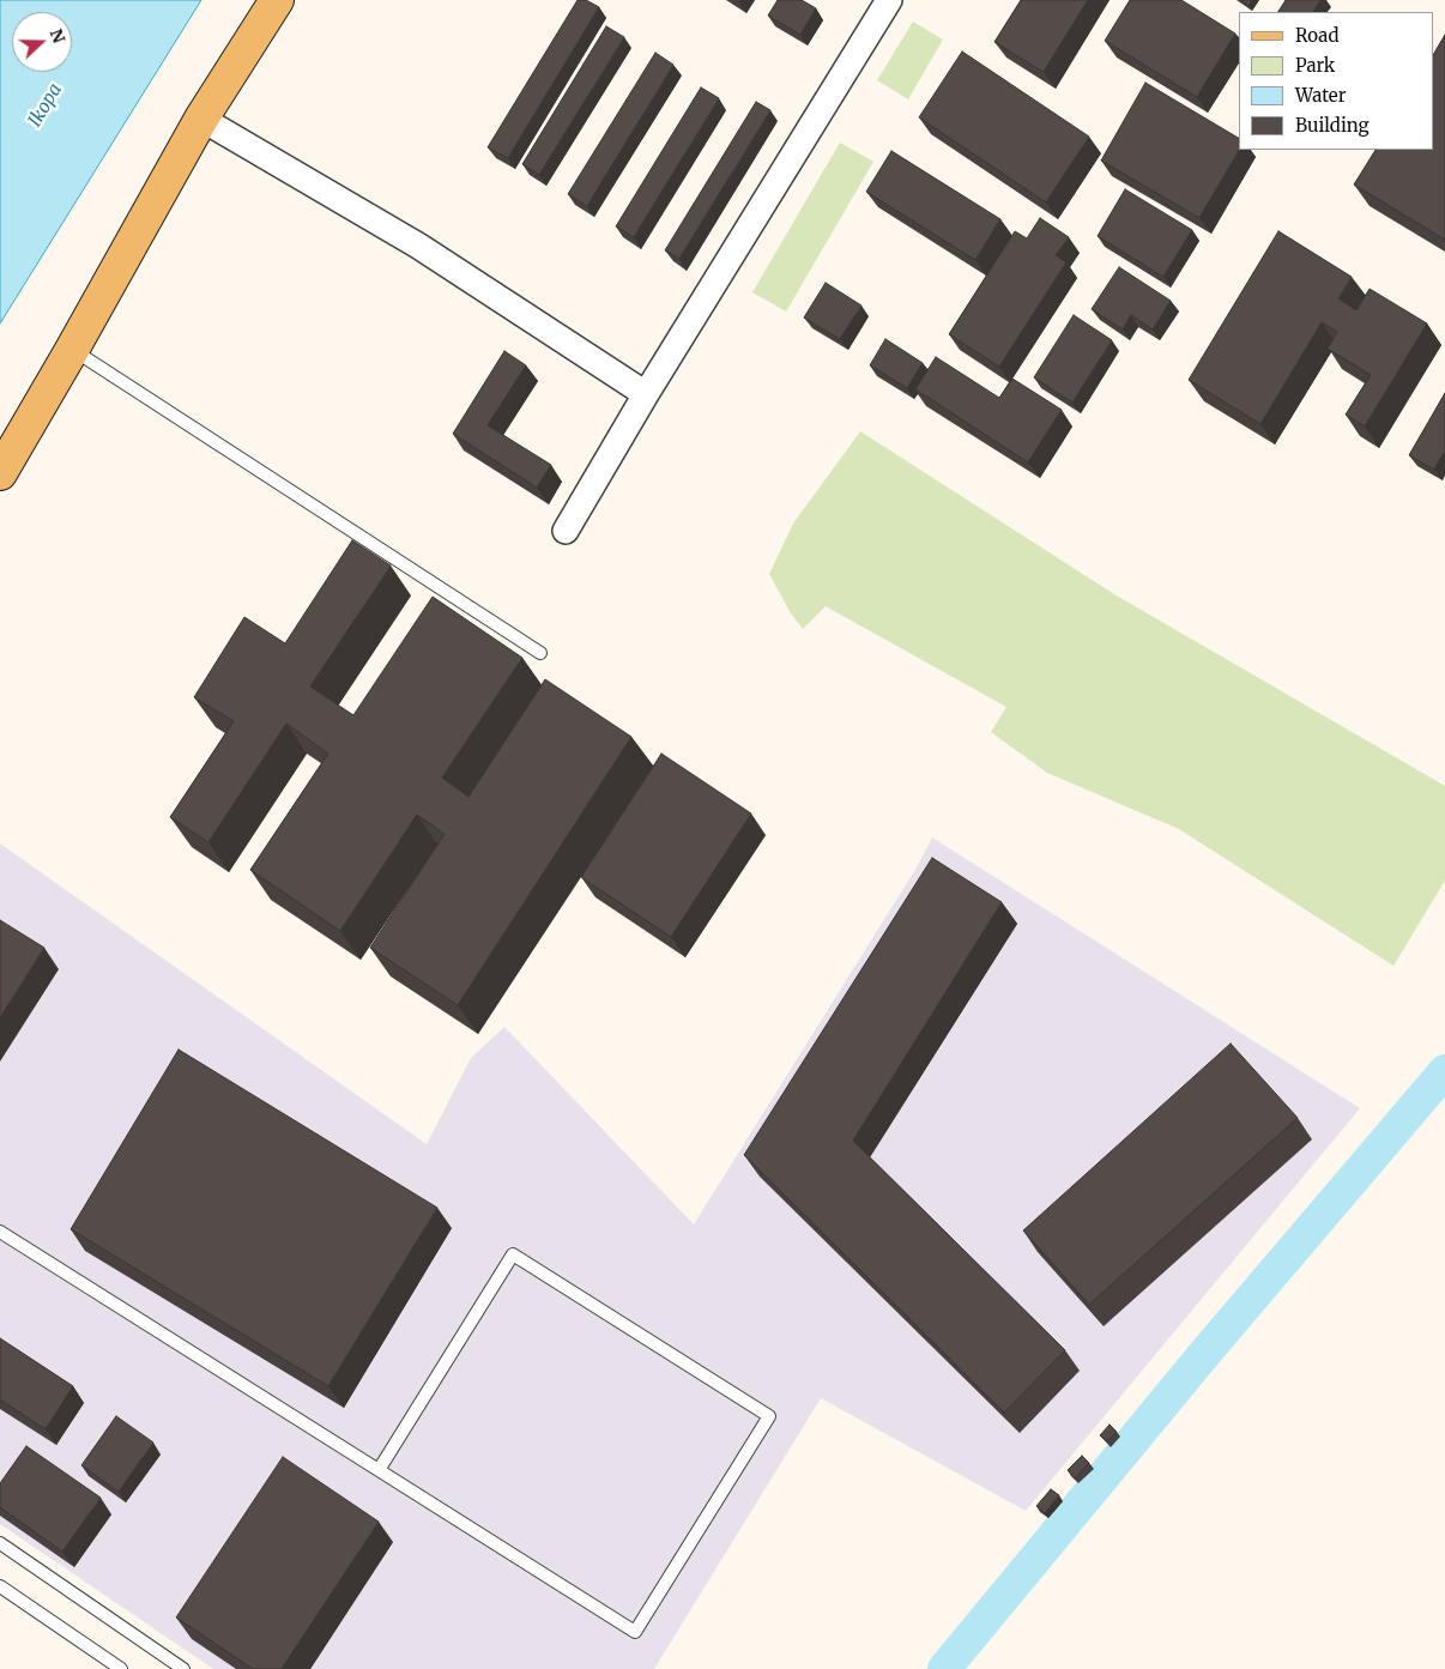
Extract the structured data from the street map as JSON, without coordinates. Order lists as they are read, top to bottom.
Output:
{
  "water": ["Ikopa"],
  "legend": [
    "Road",
    "Park",
    "Water",
    "Building"
  ],
  "north": "right"
}
